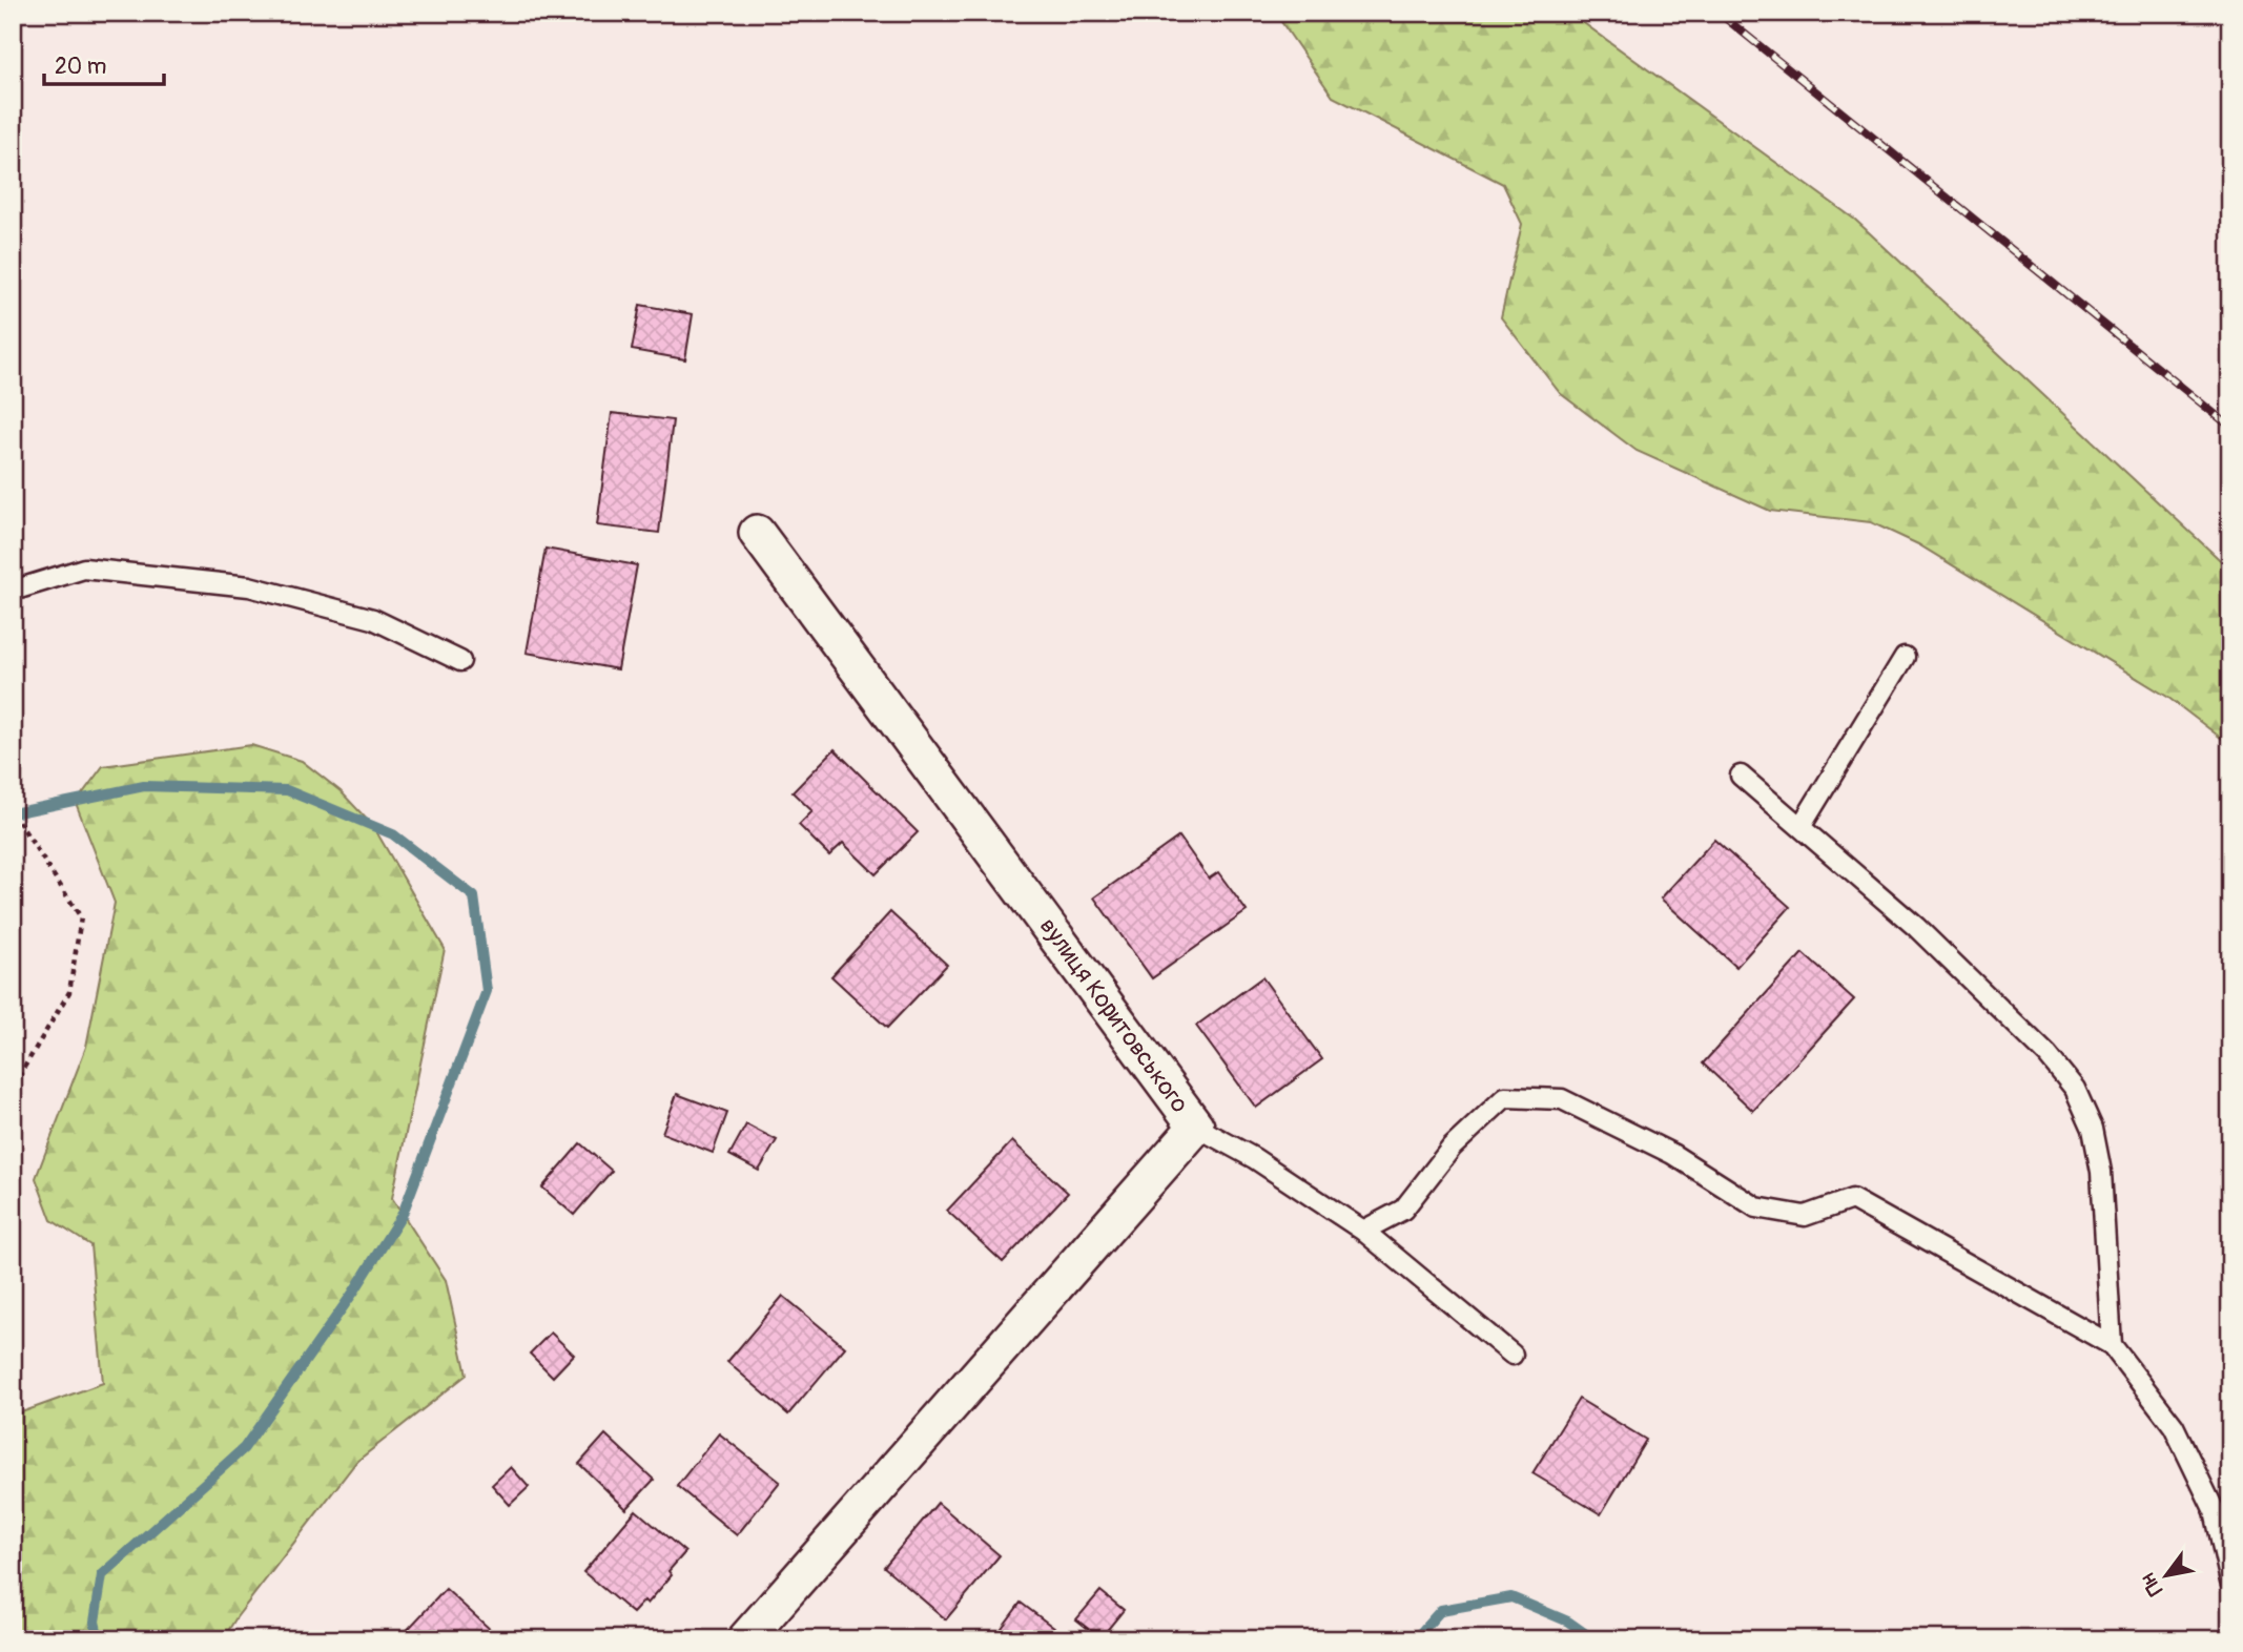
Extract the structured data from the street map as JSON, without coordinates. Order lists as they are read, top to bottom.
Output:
{
  "streets": {
    "street": ["вулиця Коритовського"]
  },
  "scale_bar": "20 m",
  "north": "bottom left"
}
